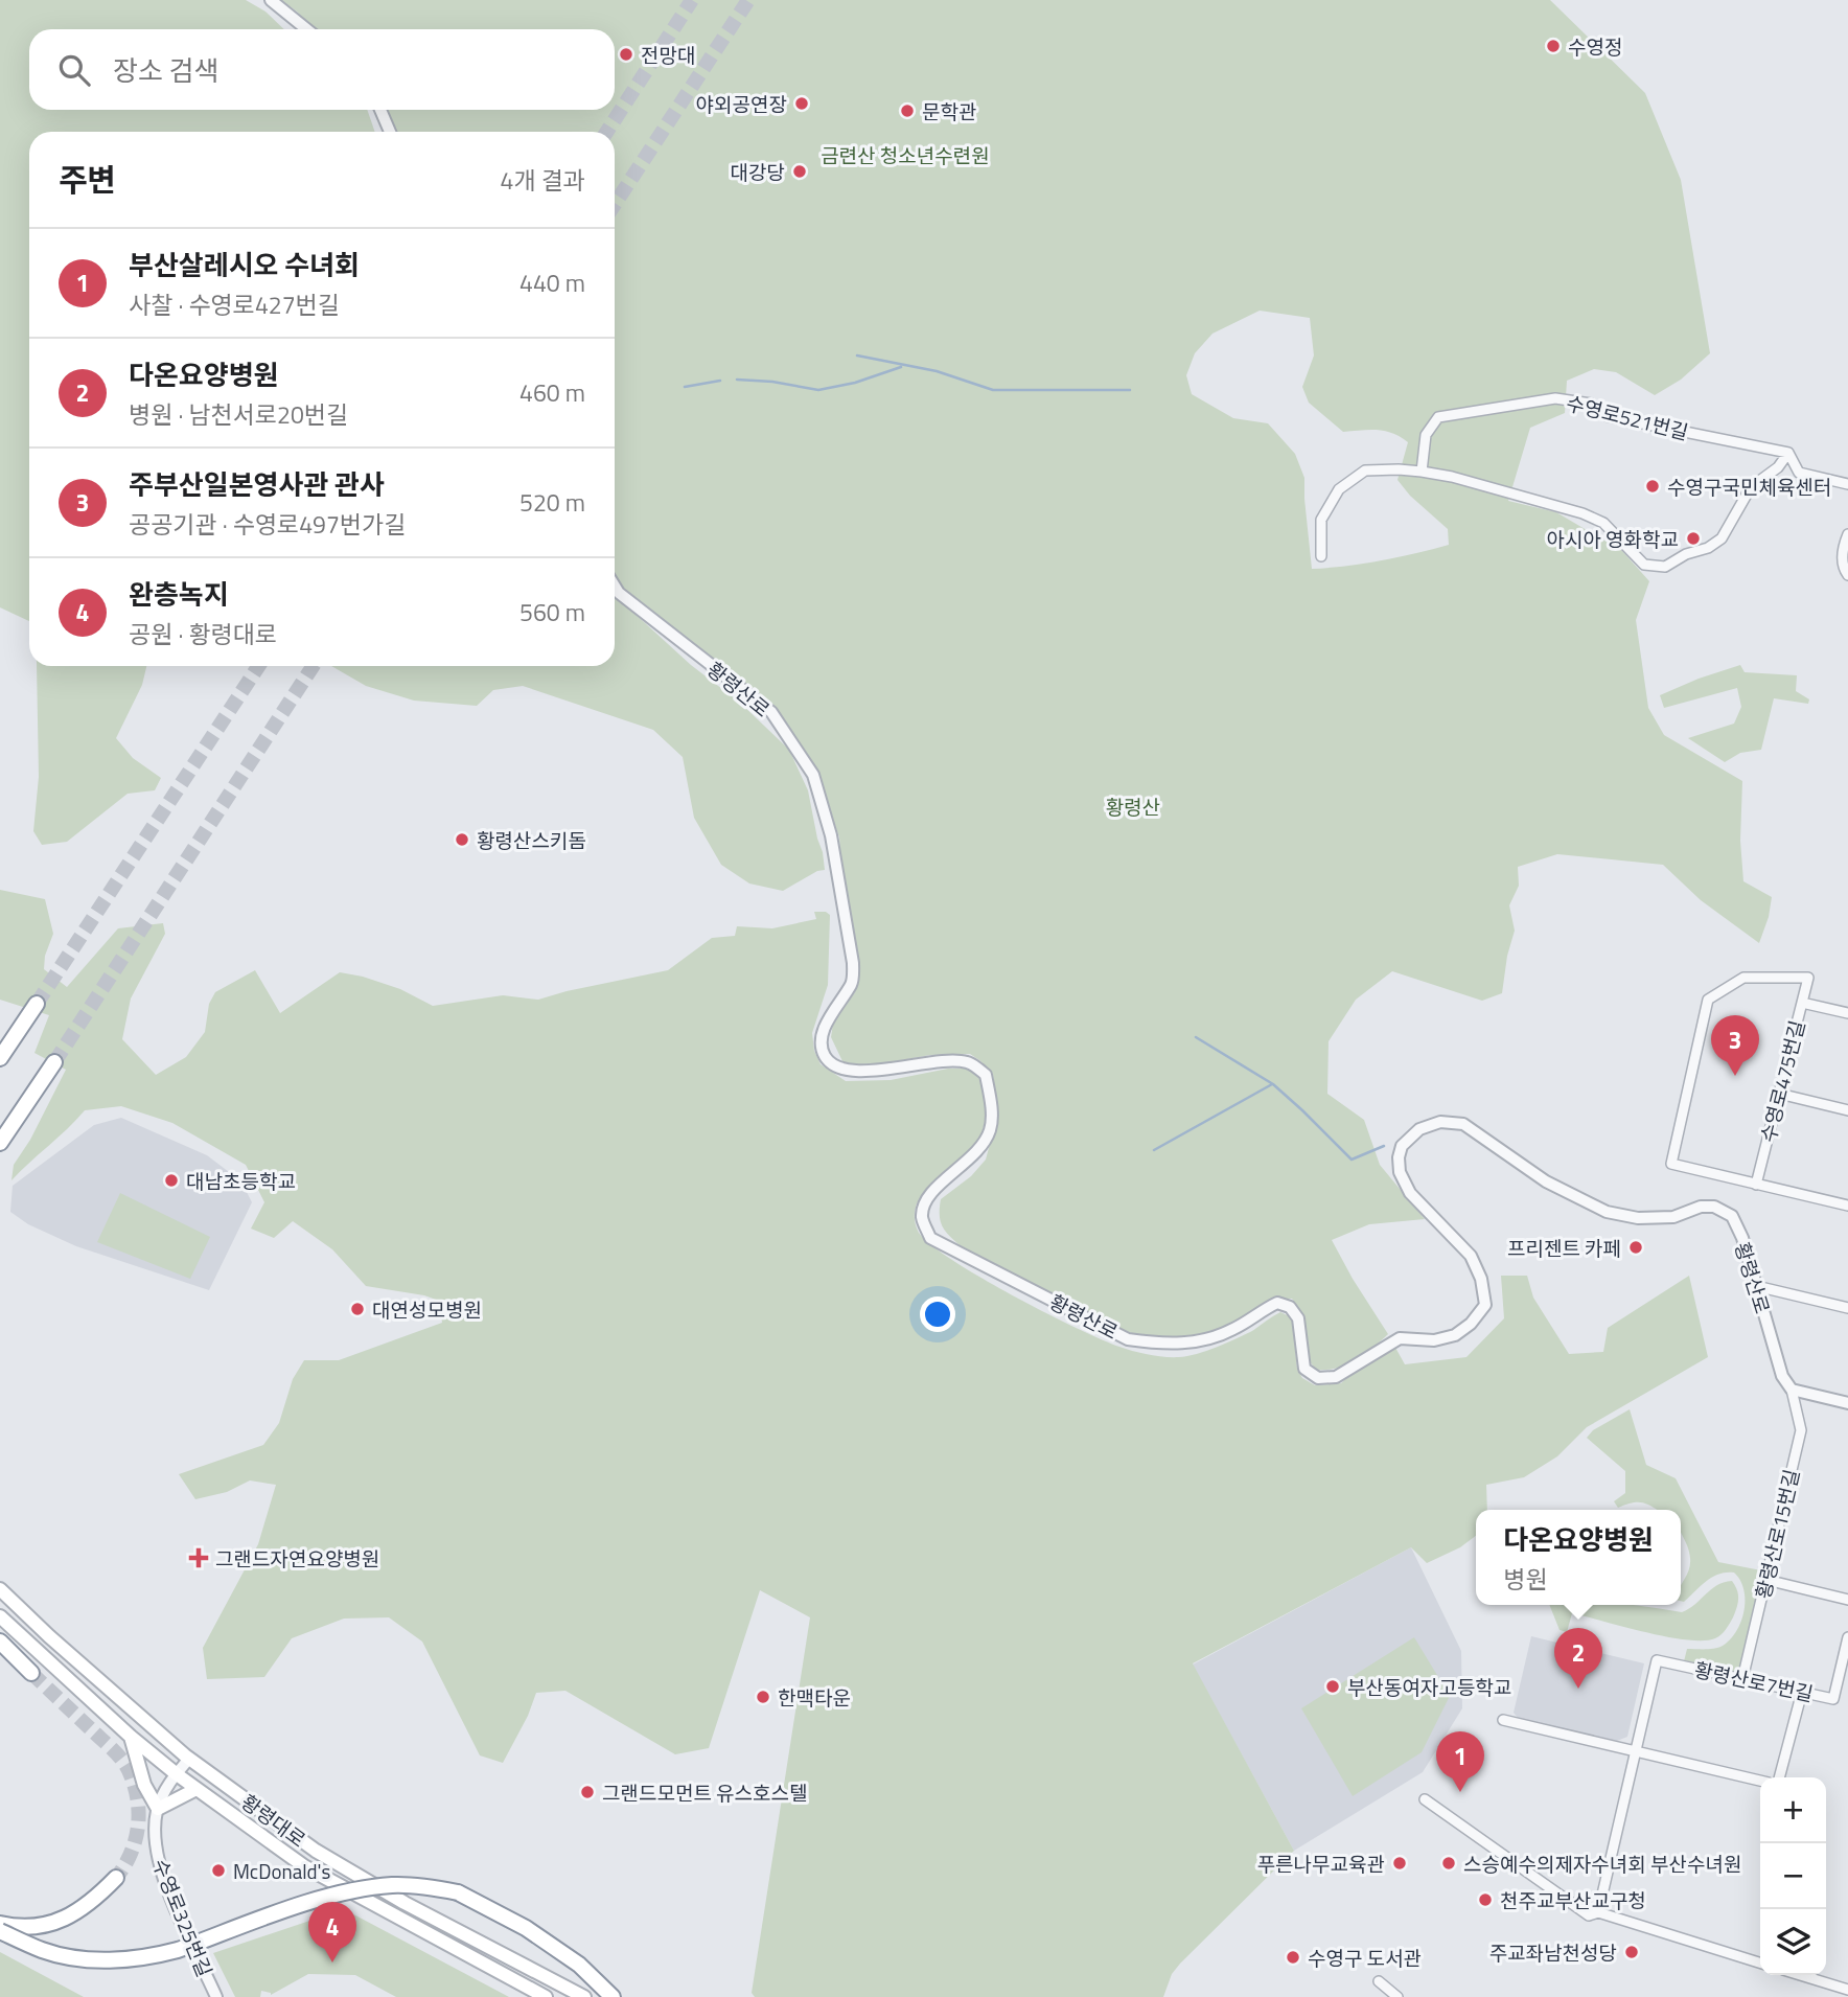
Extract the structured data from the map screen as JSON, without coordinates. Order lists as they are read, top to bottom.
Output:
{
  "streets": {
    "main road": ["황령대로"],
    "street": [
      "수영로521번길",
      "황령산로",
      "수영로475번길",
      "황령산로15번길",
      "황령산로7번길",
      "수영로325번길"
    ]
  },
  "crossings": [
    ["황령산로", "황령산로15번길"],
    ["황령산로15번길", "황령산로7번길"],
    ["황령대로", "수영로325번길"]
  ],
  "parks": ["금련산 청소년수련원", "황령산"],
  "places": {
    "other": [
      "수영정",
      "전망대",
      "야외공연장",
      "문학관",
      "대강당",
      "수영구국민체육센터",
      "아시아 영화학교",
      "황령산스키돔",
      "대남초등학교",
      "프리젠트 카페",
      "대연성모병원",
      "부산동여자고등학교",
      "한맥타운",
      "그랜드모먼트 유스호스텔",
      "푸른나무교육관",
      "스승예수의제자수녀회 부산수녀원",
      "McDonald's",
      "천주교부산교구청",
      "주교좌남천성당",
      "수영구 도서관"
    ],
    "health": ["그랜드자연요양병원"]
  },
  "page": {
    "search": "장소 검색",
    "heading": ["주변", "4개 결과"],
    "list": [
      {
        "mark": "1",
        "name": "부산살레시오 수녀회",
        "note": "사찰 · 수영로427번길",
        "value": "440 m"
      },
      {
        "mark": "2",
        "name": "다온요양병원",
        "note": "병원 · 남천서로20번길",
        "value": "460 m"
      },
      {
        "mark": "3",
        "name": "주부산일본영사관 관사",
        "note": "공공기관 · 수영로497번가길",
        "value": "520 m"
      },
      {
        "mark": "4",
        "name": "완층녹지",
        "note": "공원 · 황령대로",
        "value": "560 m"
      }
    ],
    "pins": [
      "3",
      "2",
      "1",
      "4"
    ],
    "popup": ["다온요양병원", "병원"],
    "map_buttons": ["+", "−"]
  }
}
